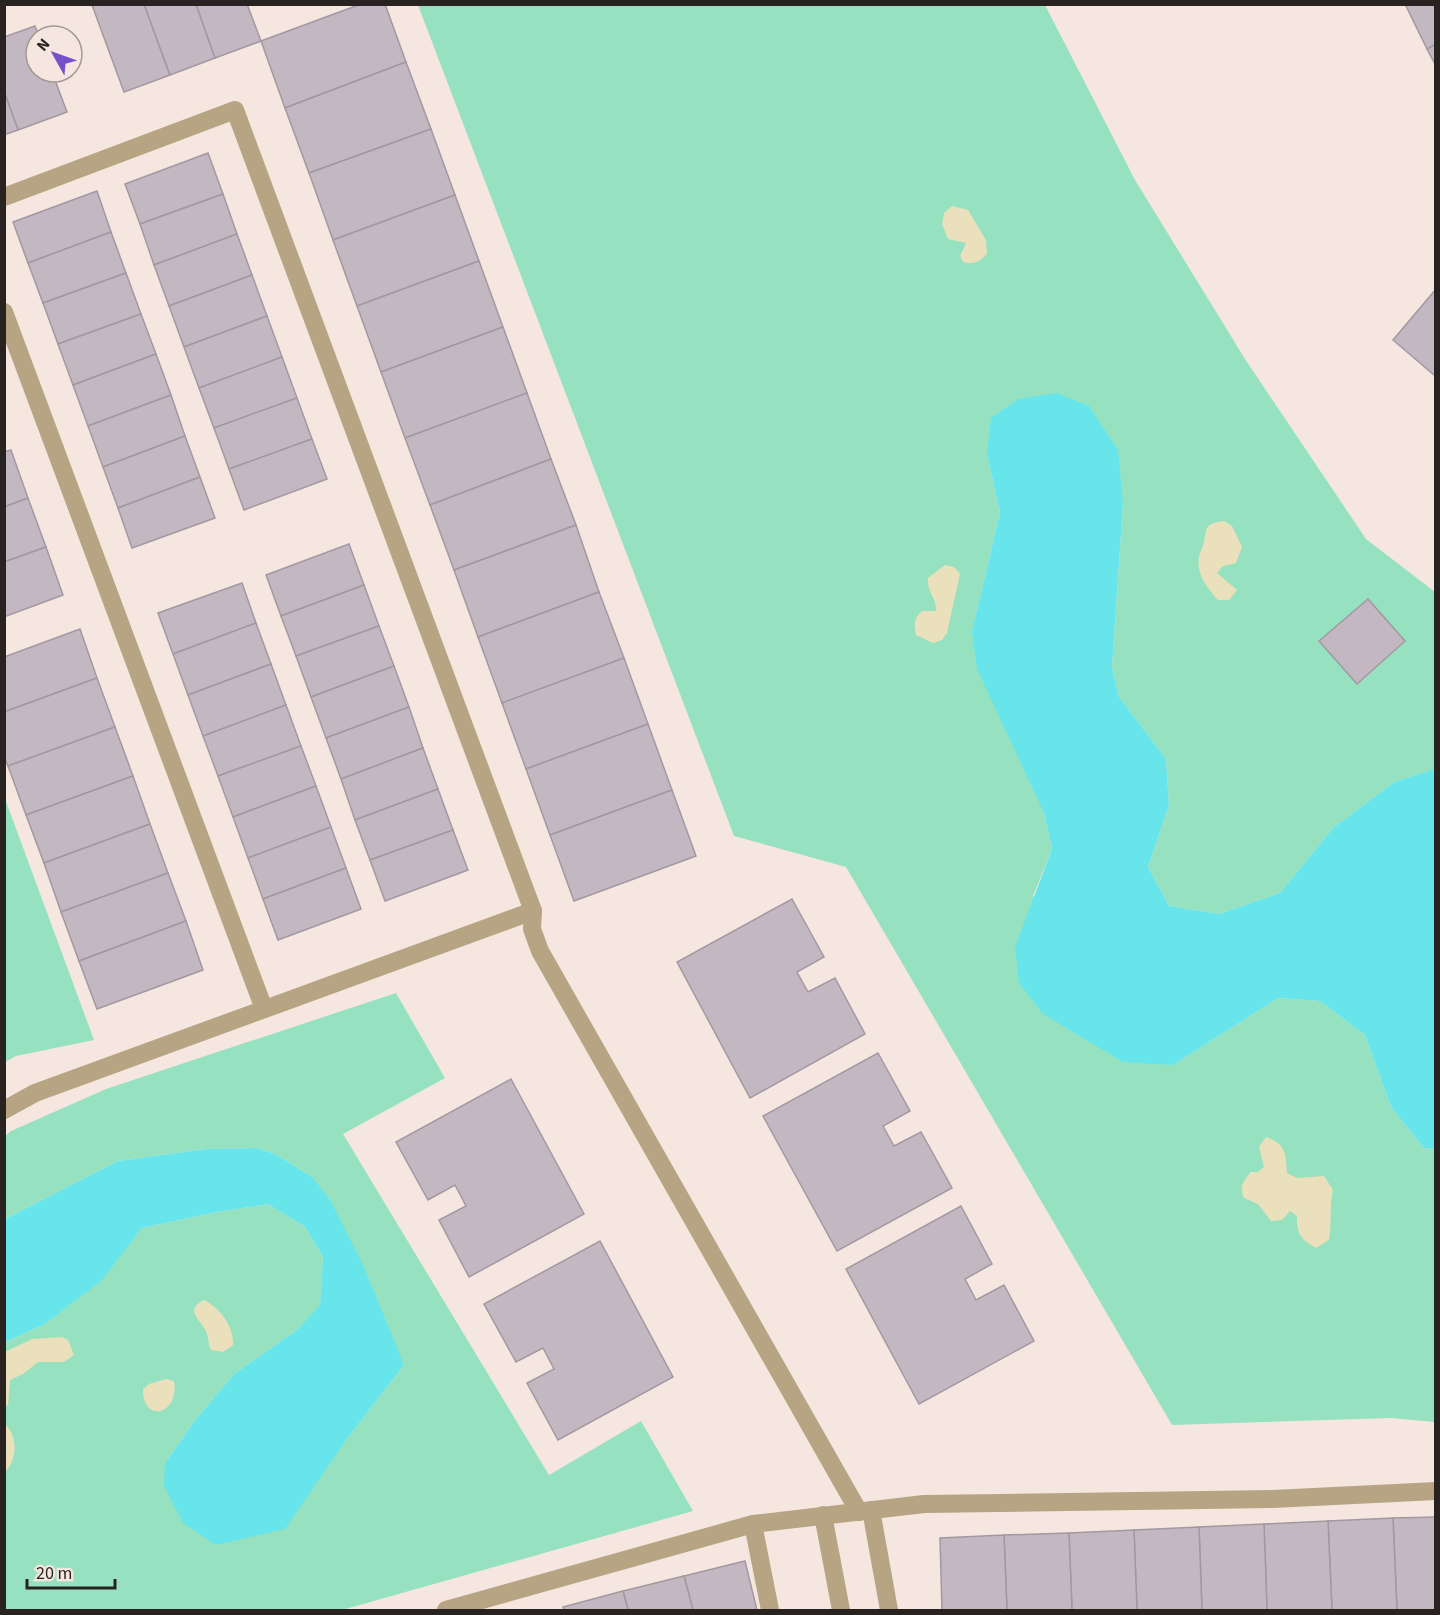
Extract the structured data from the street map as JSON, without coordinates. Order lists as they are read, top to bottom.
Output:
{
  "scale_bar": "20 m",
  "north": "top left"
}
